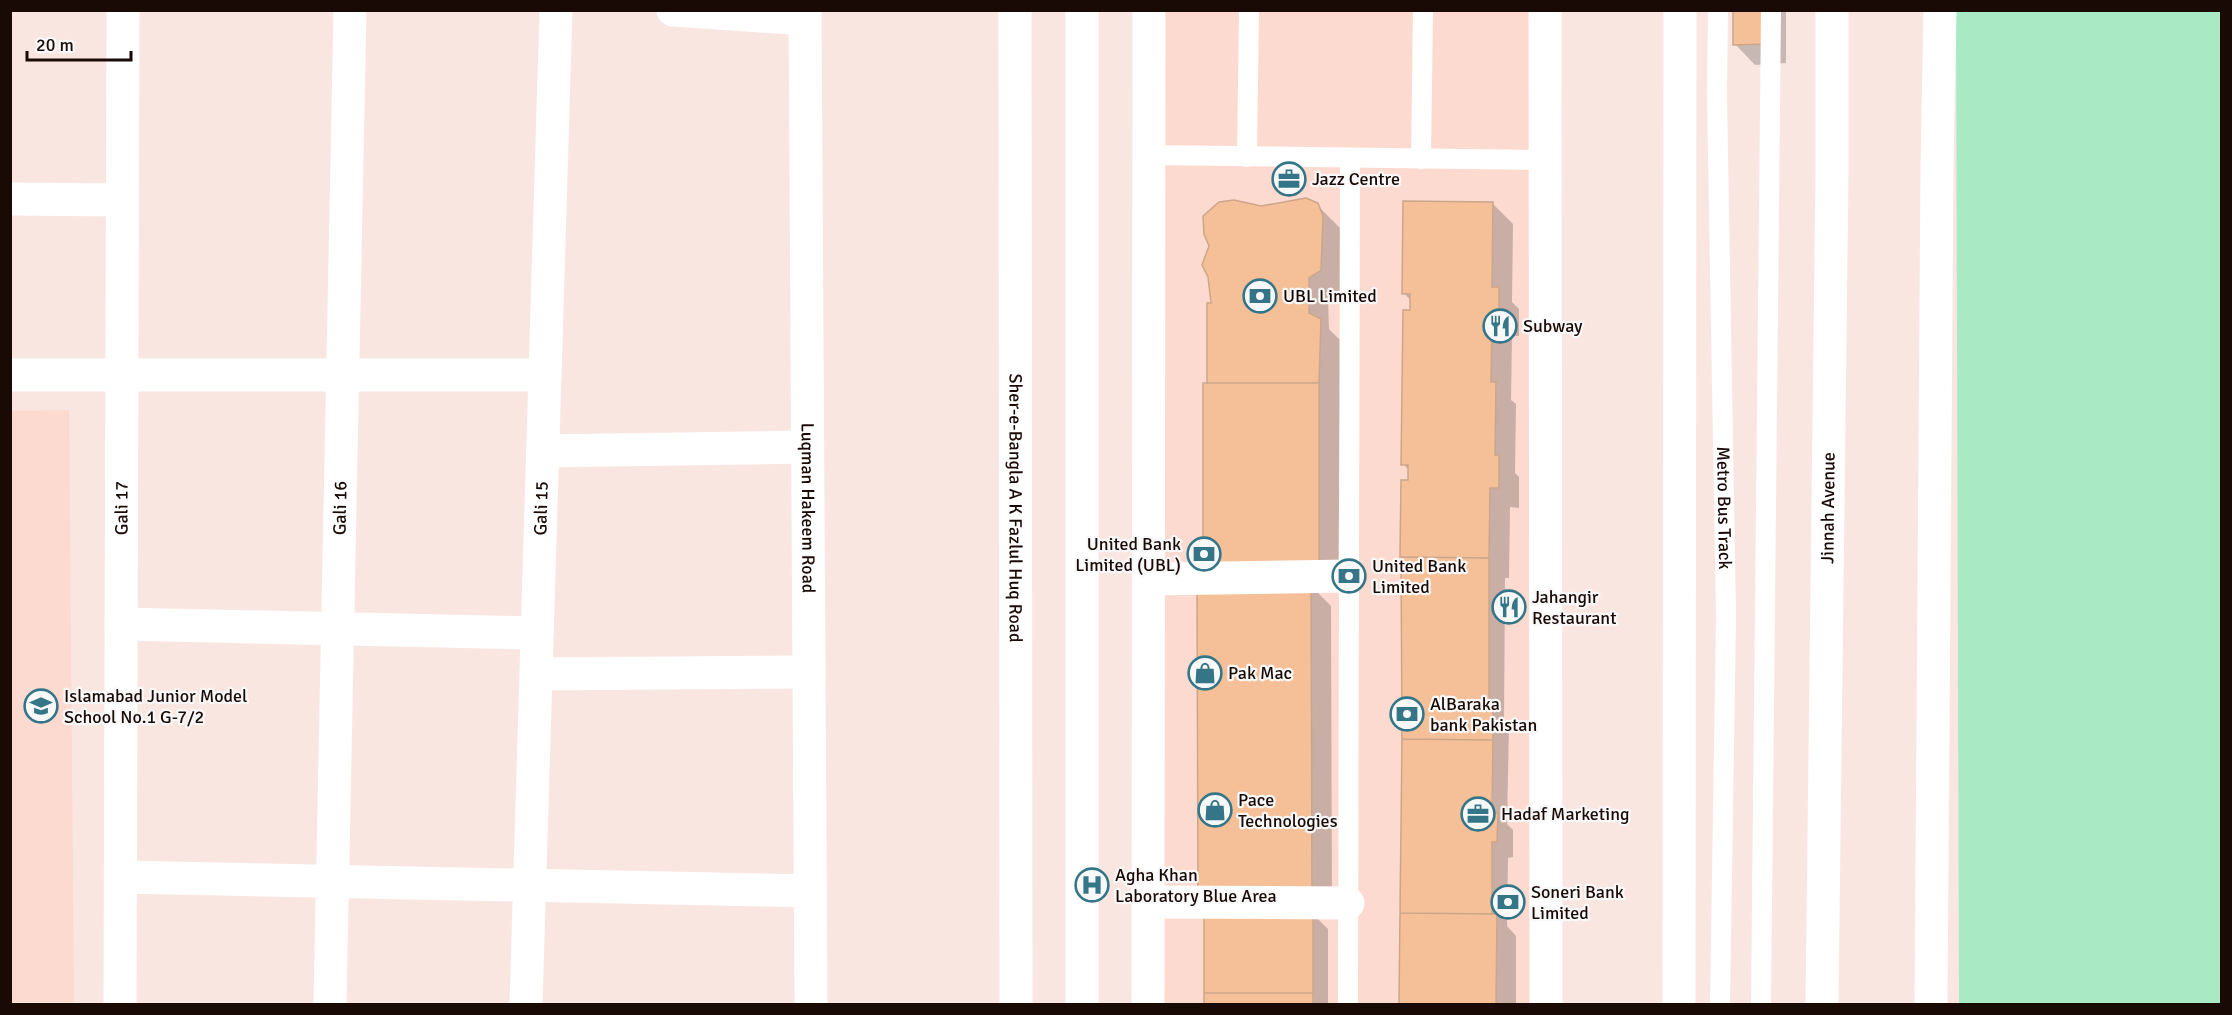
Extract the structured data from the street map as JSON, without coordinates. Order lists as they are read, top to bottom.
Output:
{
  "streets": {
    "street": [
      "Gali 17",
      "Gali 16",
      "Gali 15",
      "Luqman Hakeem Road",
      "Sher-e-Bangla A K Fazlul Huq Road",
      "Jinnah Avenue"
    ],
    "lane": ["Metro Bus Track"]
  },
  "places": {
    "office": ["Jazz Centre", "Hadaf Marketing"],
    "bank": [
      "UBL Limited",
      "United Bank Limited (UBL)",
      "United Bank Limited",
      "AlBaraka bank Pakistan",
      "Soneri Bank Limited"
    ],
    "restaurant": ["Subway", "Jahangir Restaurant"],
    "shop": ["Pak Mac", "Pace Technologies"],
    "school or university": ["Islamabad Junior Model School No.1 G-7/2"],
    "hospital": ["Agha Khan Laboratory Blue Area"]
  },
  "scale_bar": "20 m"
}
